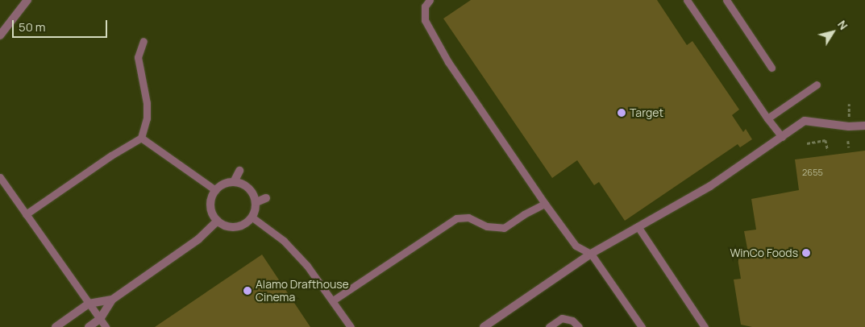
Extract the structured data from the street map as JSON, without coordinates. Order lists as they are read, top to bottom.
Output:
{
  "places": ["Target", "WinCo Foods", "Alamo Drafthouse Cinema"],
  "house_numbers": ["2655"],
  "scale_bar": "50 m",
  "north": "top right"
}
